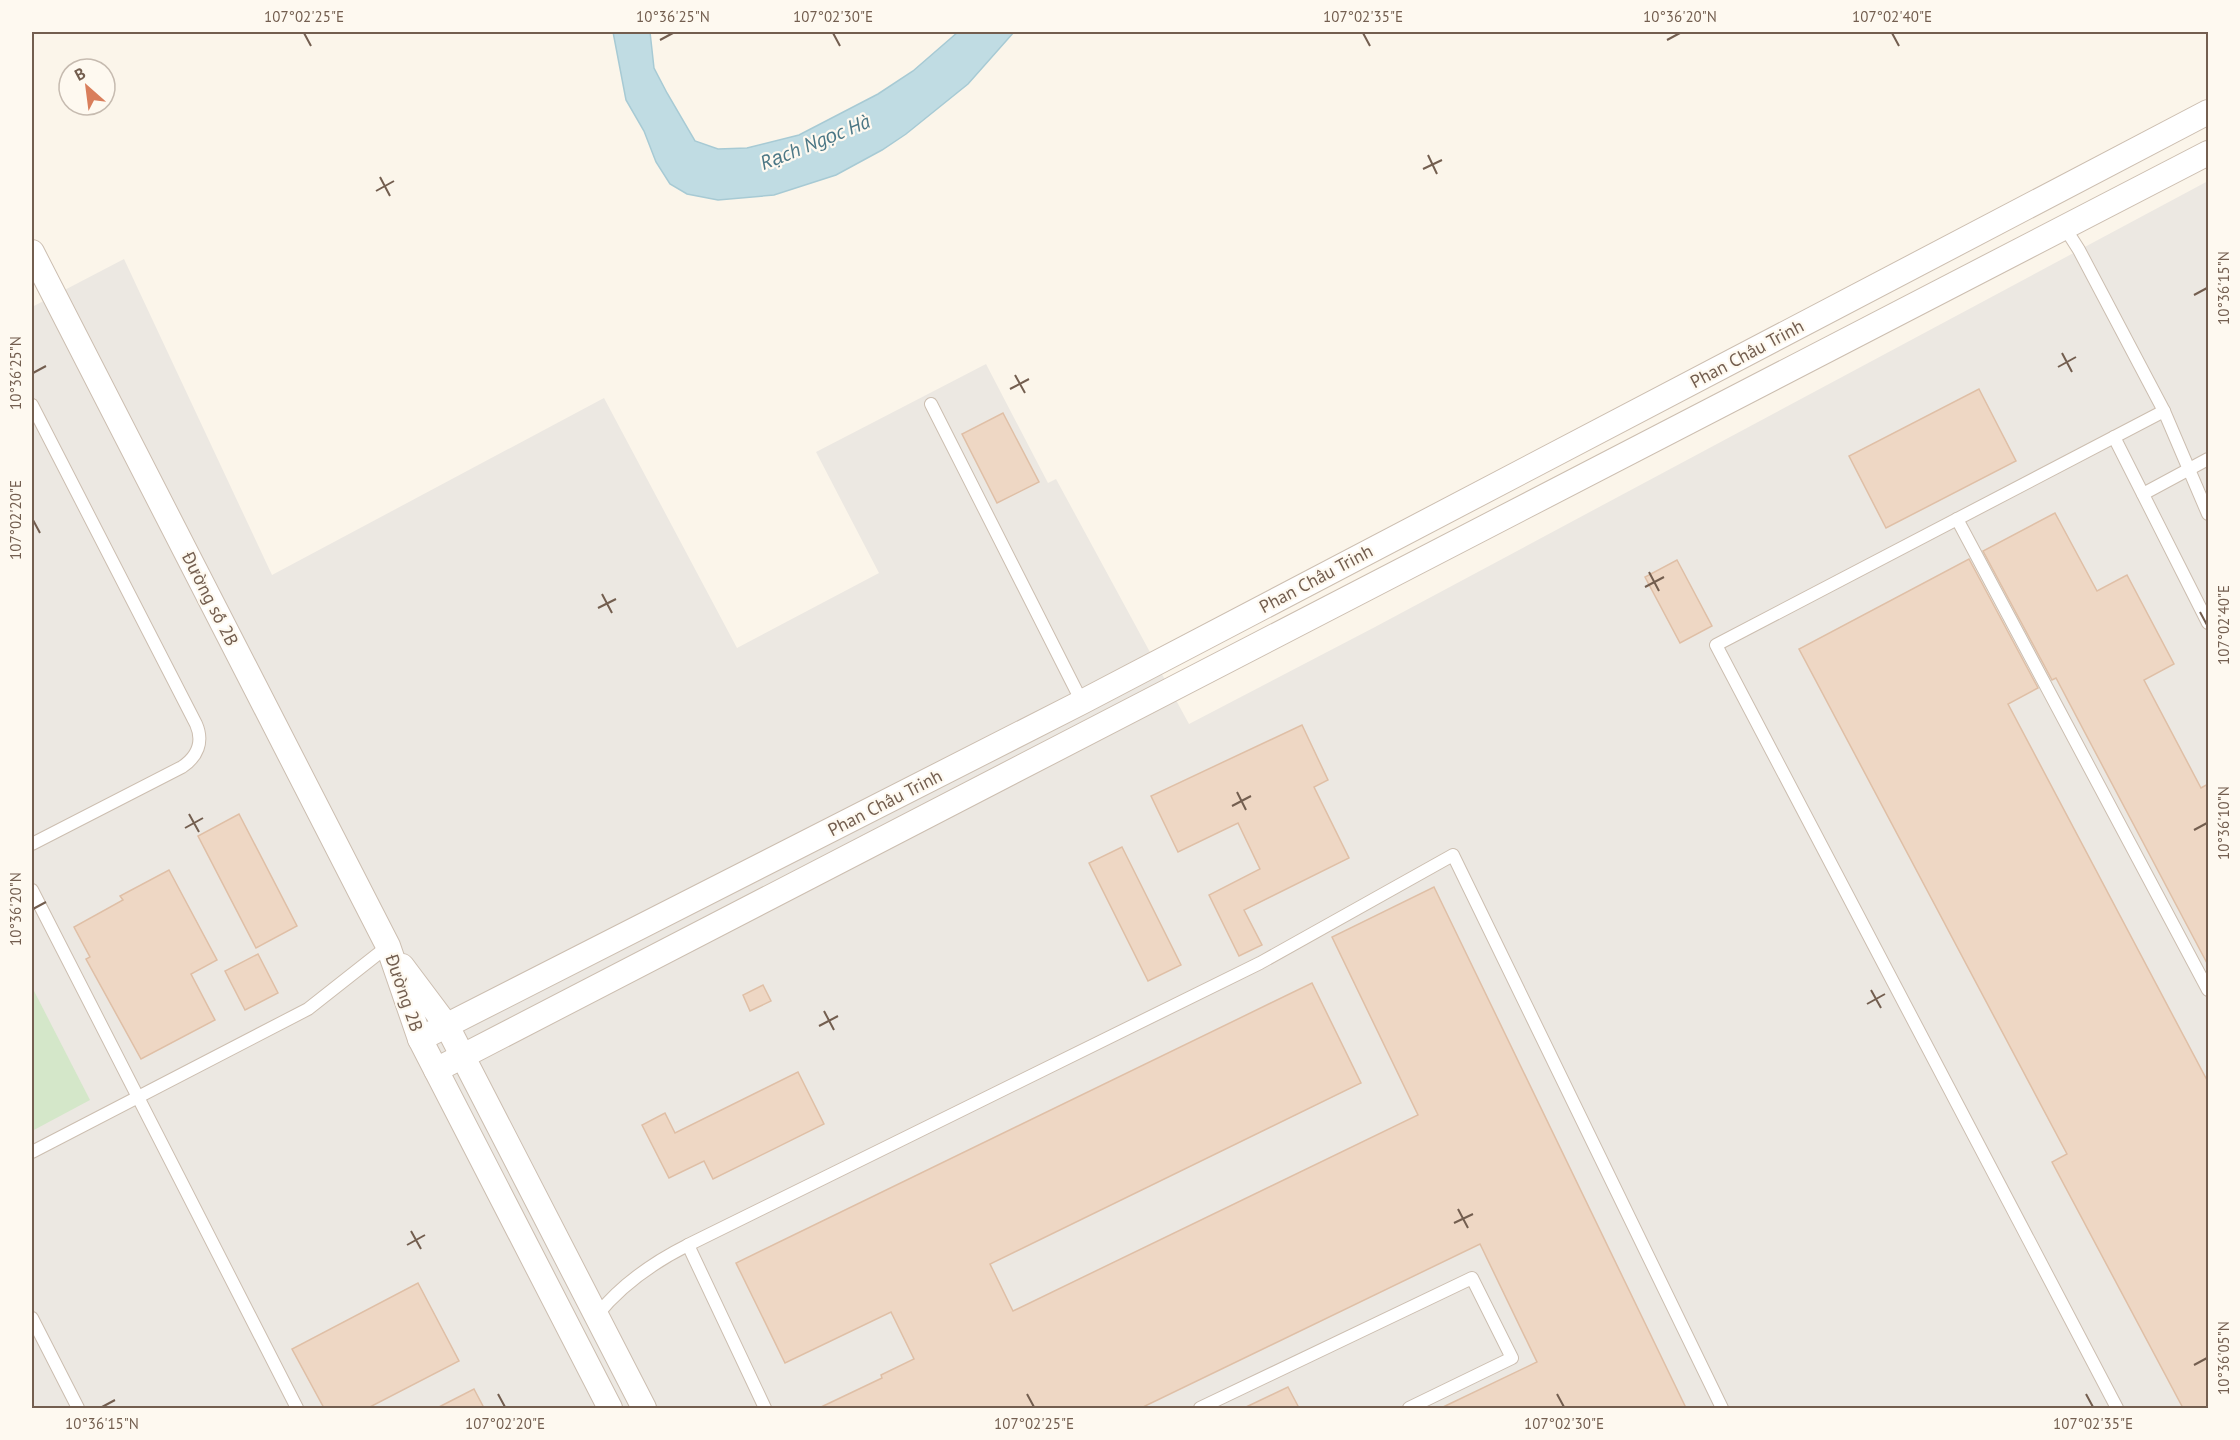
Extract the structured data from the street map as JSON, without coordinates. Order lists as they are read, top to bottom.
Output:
{
  "streets": {
    "street": ["Phan Châu Trinh", "Đường số 2B", "Đường 2B"]
  },
  "crossings": [
    ["Phan Châu Trinh", "Đường 2B"],
    ["Đường số 2B", "Đường 2B"]
  ],
  "water": ["Rạch Ngọc Hà"],
  "north": "top left",
  "coordinates": [
    "107°02'25\"E",
    "10°36'25\"N",
    "107°02'30\"E",
    "107°02'35\"E",
    "10°36'20\"N",
    "107°02'40\"E",
    "10°36'15\"N",
    "107°02'20\"E",
    "10°36'10\"N",
    "10°36'05\"N"
  ]
}
